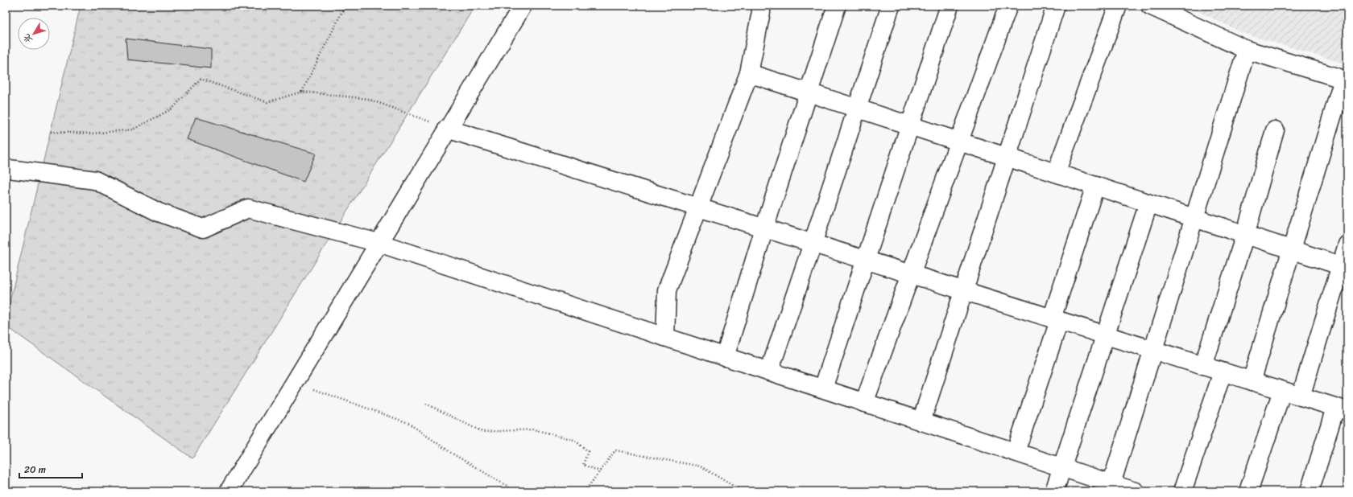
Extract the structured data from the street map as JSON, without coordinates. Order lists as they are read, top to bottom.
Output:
{
  "scale_bar": "20 m",
  "north": "bottom left"
}
